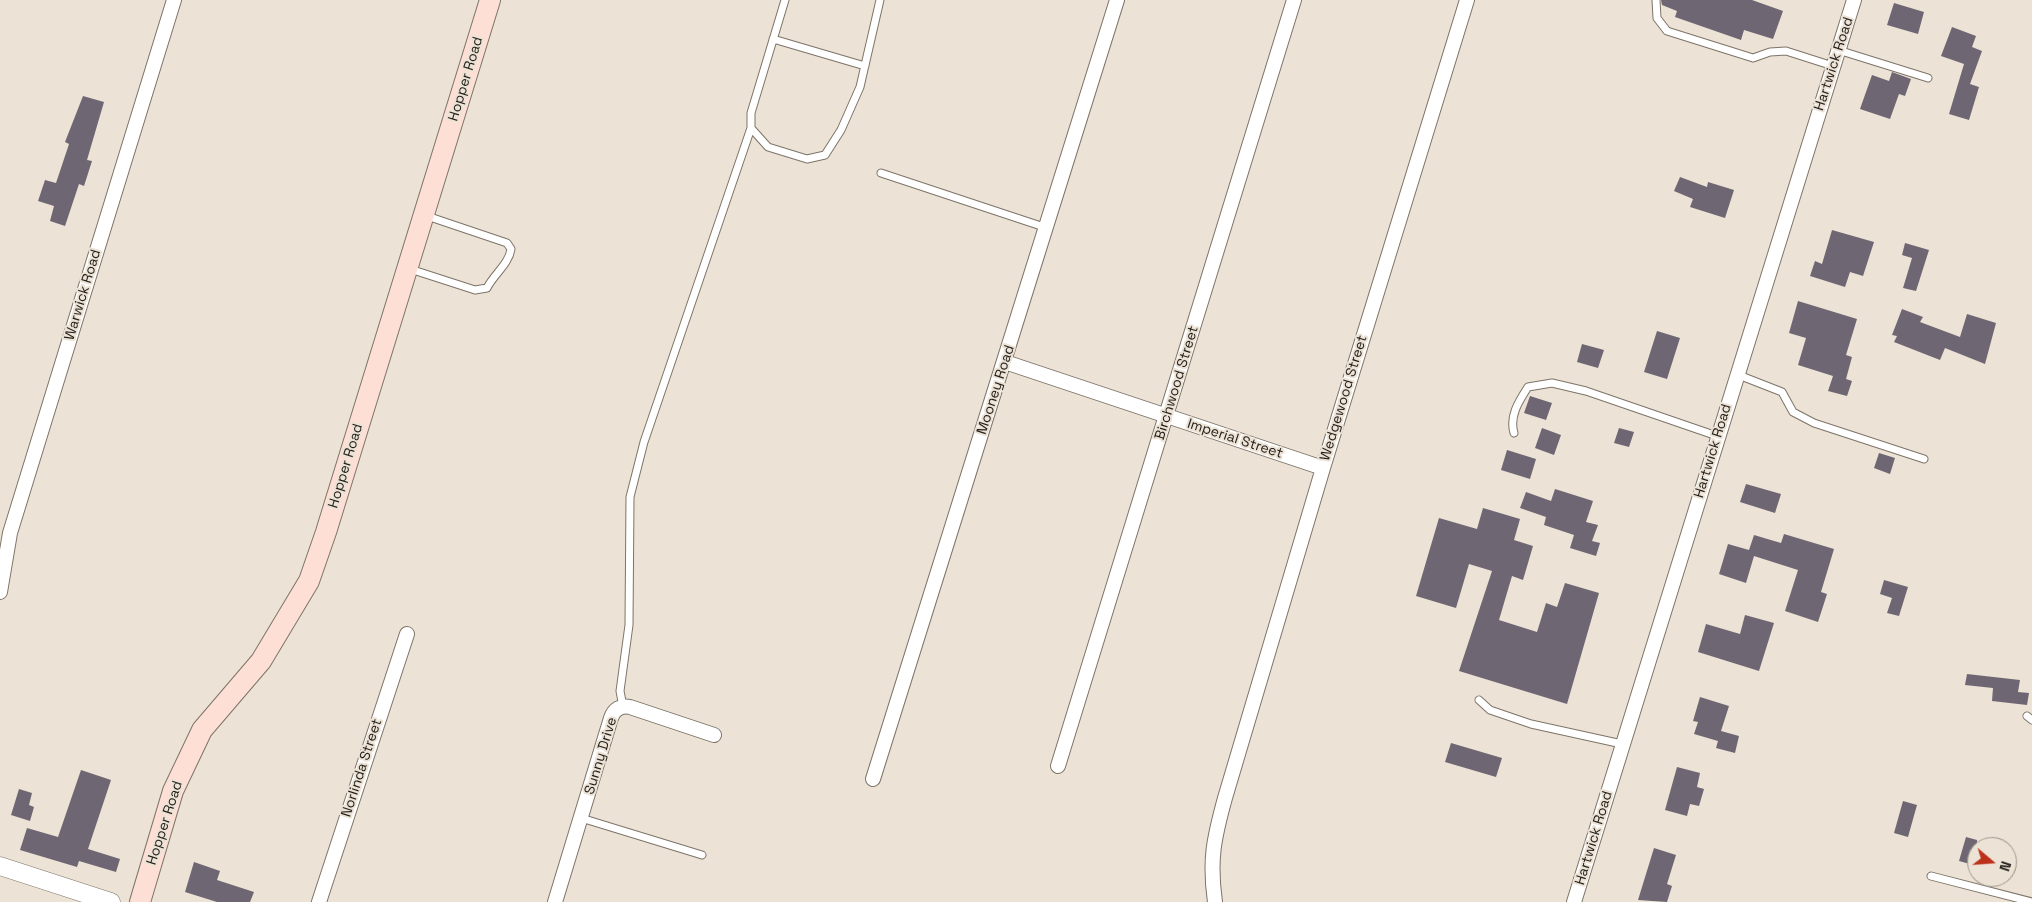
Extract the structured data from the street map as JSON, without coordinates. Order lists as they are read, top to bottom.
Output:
{
  "streets": {
    "main road": ["Hopper Road"],
    "street": [
      "Hartwick Road",
      "Warwick Road",
      "Birchwood Street",
      "Mooney Road",
      "Wedgewood Street",
      "Imperial Street",
      "Sunny Drive",
      "Norlinda Street"
    ]
  },
  "crossings": [
    ["Birchwood Street", "Imperial Street"],
    ["Mooney Road", "Imperial Street"],
    ["Wedgewood Street", "Imperial Street"]
  ],
  "north": "right"
}
